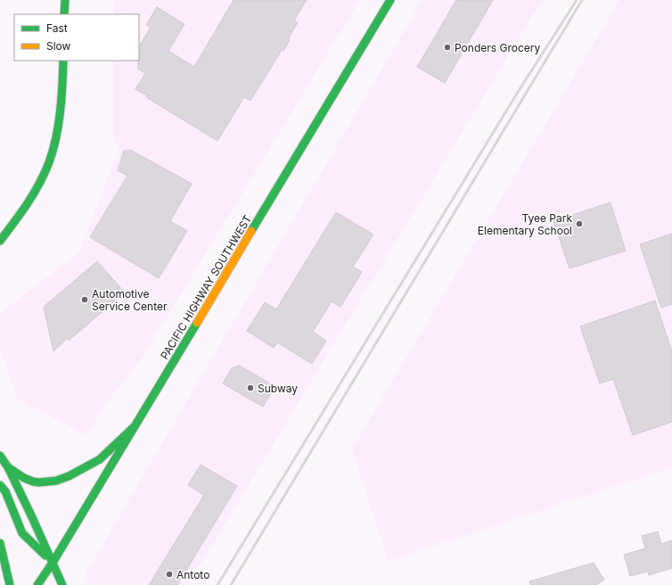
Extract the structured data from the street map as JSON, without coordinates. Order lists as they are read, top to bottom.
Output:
{
  "streets": {
    "main road": ["PACIFIC HIGHWAY SOUTHWEST"]
  },
  "places": [
    "Ponders Grocery",
    "Tyee Park Elementary School",
    "Automotive Service Center",
    "Subway",
    "Antoto"
  ],
  "legend": ["Fast", "Slow"]
}
